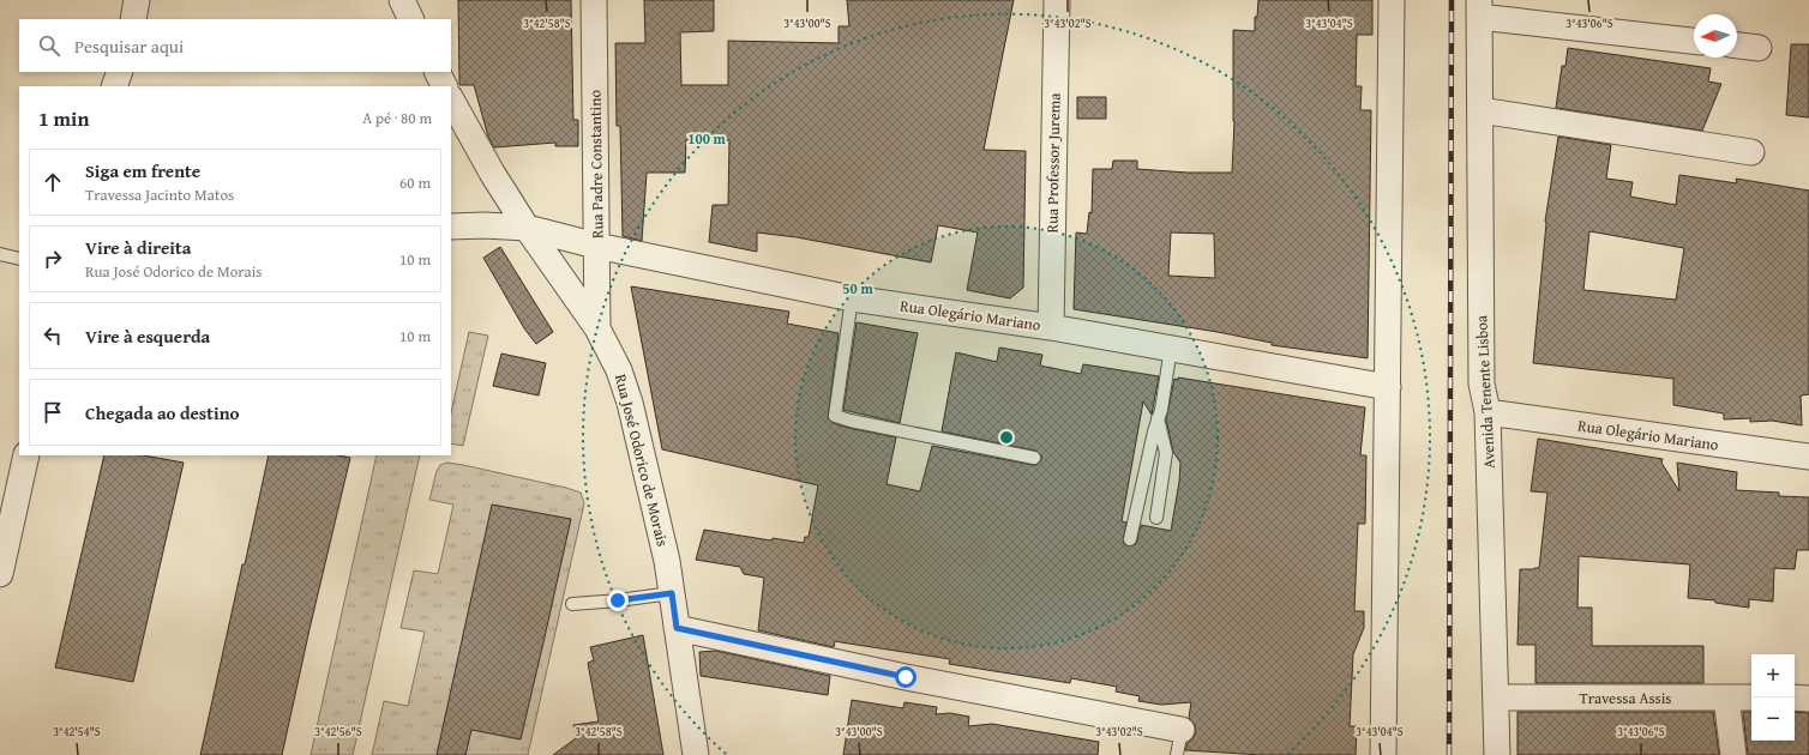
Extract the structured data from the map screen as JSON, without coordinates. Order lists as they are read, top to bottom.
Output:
{
  "streets": {
    "street": [
      "Rua Professor Jurema",
      "Rua Padre Constantino",
      "Rua Olegário Mariano",
      "Avenida Tenente Lisboa",
      "Rua José Odorico de Morais",
      "Travessa Assis"
    ]
  },
  "crossings": [
    ["Rua Professor Jurema", "Rua Olegário Mariano"],
    ["Rua Padre Constantino", "Rua Olegário Mariano"],
    ["Rua Padre Constantino", "Rua José Odorico de Morais"],
    ["Rua Olegário Mariano", "Avenida Tenente Lisboa"],
    ["Rua Olegário Mariano", "Rua José Odorico de Morais"],
    ["Avenida Tenente Lisboa", "Travessa Assis"]
  ],
  "north": "left",
  "page": {
    "search": "Pesquisar aqui",
    "heading": ["1 min", "A pé · 80 m"],
    "list": [
      ["Siga em frente", "Travessa Jacinto Matos", "60 m"],
      ["Vire à direita", "Rua José Odorico de Morais", "10 m"],
      ["Vire à esquerda", "10 m"],
      "Chegada ao destino"
    ],
    "map_buttons": ["+", "−"]
  },
  "coordinates": [
    "3°42'58\"S",
    "3°43'00\"S",
    "3°43'02\"S",
    "3°43'04\"S",
    "3°43'06\"S",
    "3°42'54\"S",
    "3°42'56\"S"
  ],
  "rings": ["100 m", "50 m"]
}
